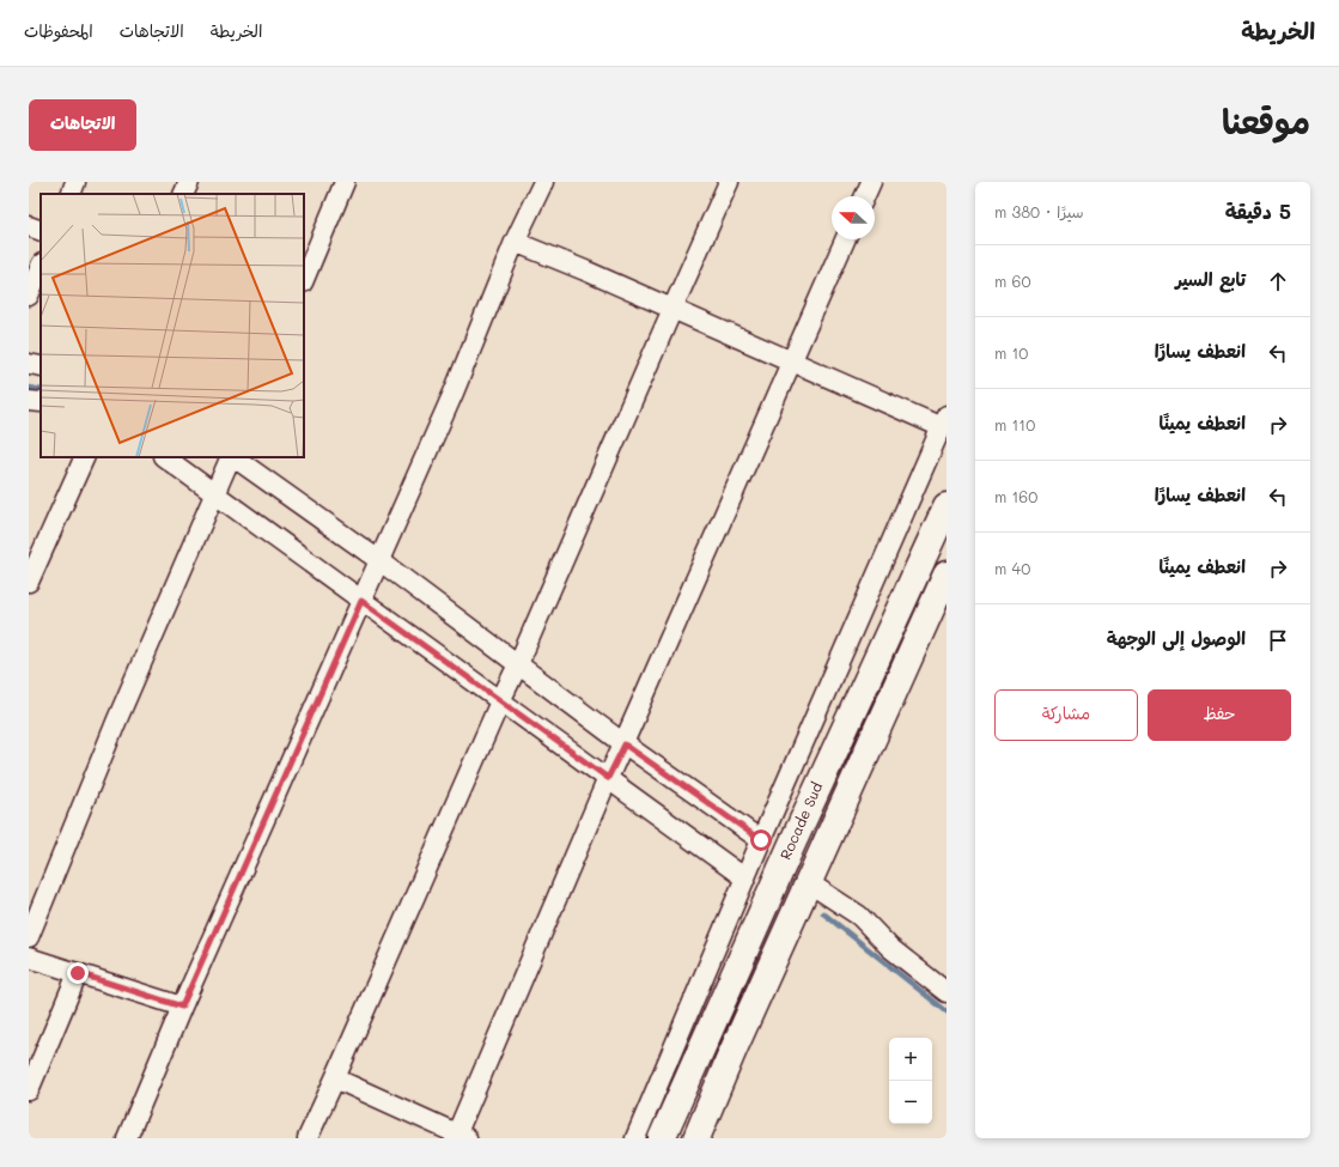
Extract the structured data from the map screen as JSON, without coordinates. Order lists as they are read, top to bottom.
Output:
{
  "streets": {
    "highway": ["Rocade Sud"]
  },
  "north": "left",
  "page": {
    "header": "الخريطة",
    "nav": ["الخريطة", "الاتجاهات", "المحفوظات"],
    "title": "موقعنا",
    "buttons": [
      "الاتجاهات",
      ["حفظ", "مشاركة"]
    ],
    "heading": ["5 دقيقة", "سيرًا · 380 m"],
    "list": [
      ["تابع السير", "60 m"],
      ["انعطف يسارًا", "10 m"],
      ["انعطف يمينًا", "110 m"],
      ["انعطف يسارًا", "160 m"],
      ["انعطف يمينًا", "40 m"],
      "الوصول إلى الوجهة"
    ],
    "map_buttons": ["+", "−"]
  }
}
